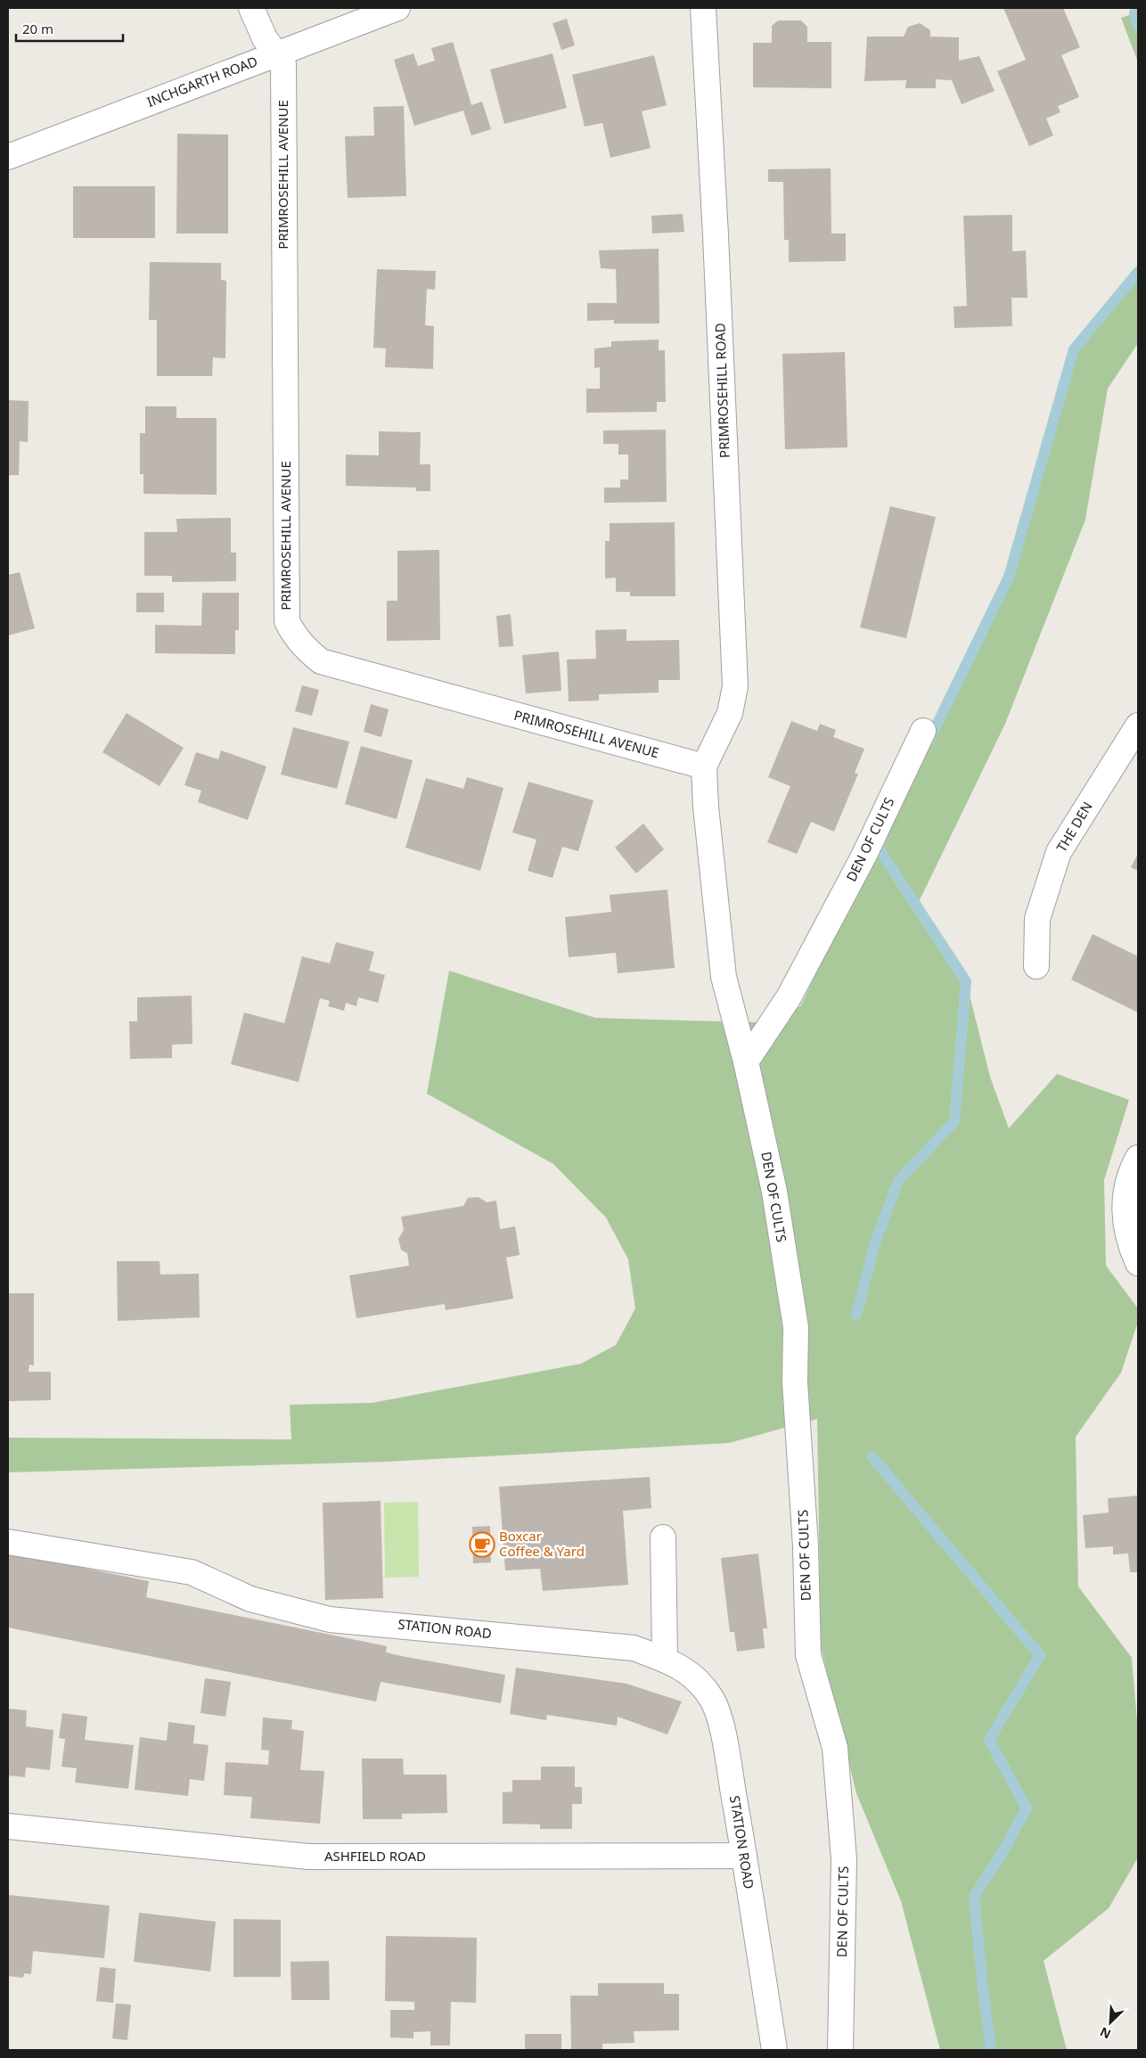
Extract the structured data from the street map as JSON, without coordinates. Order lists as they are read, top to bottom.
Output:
{
  "streets": {
    "street": [
      "INCHGARTH ROAD",
      "PRIMROSEHILL AVENUE",
      "PRIMROSEHILL ROAD",
      "THE DEN",
      "DEN OF CULTS",
      "STATION ROAD",
      "ASHFIELD ROAD"
    ]
  },
  "crossings": [
    ["INCHGARTH ROAD", "PRIMROSEHILL AVENUE"],
    ["PRIMROSEHILL AVENUE", "PRIMROSEHILL ROAD"],
    ["PRIMROSEHILL AVENUE", "DEN OF CULTS"],
    ["PRIMROSEHILL ROAD", "DEN OF CULTS"],
    ["STATION ROAD", "ASHFIELD ROAD"]
  ],
  "places": {
    "cafe": ["Boxcar Coffee & Yard"]
  },
  "scale_bar": "20 m",
  "north": "bottom left"
}
